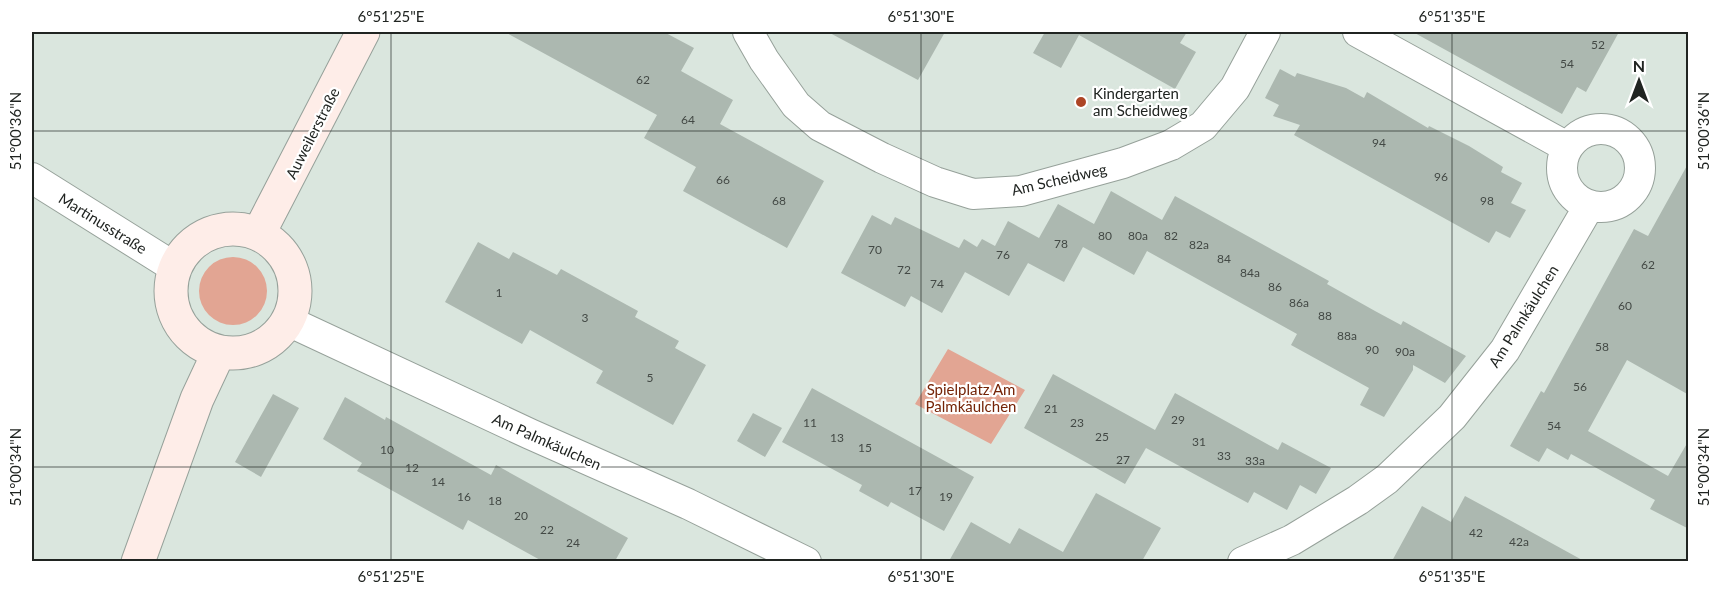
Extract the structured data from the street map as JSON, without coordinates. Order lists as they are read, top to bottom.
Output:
{
  "streets": {
    "street": [
      "Auweilerstraße",
      "Am Scheidweg",
      "Martinusstraße",
      "Am Palmkäulchen"
    ]
  },
  "crossings": [
    ["Auweilerstraße", "Martinusstraße"],
    ["Auweilerstraße", "Am Palmkäulchen"],
    ["Martinusstraße", "Am Palmkäulchen"]
  ],
  "parks": ["Spielplatz Am Palmkäulchen"],
  "places": ["Kindergarten am Scheidweg"],
  "house_numbers": [
    "52",
    "54",
    "62",
    "64",
    "94",
    "96",
    "66",
    "68",
    "98",
    "80",
    "80a",
    "82",
    "78",
    "82a",
    "70",
    "76",
    "84",
    "62",
    "72",
    "84a",
    "74",
    "86",
    "1",
    "86a",
    "60",
    "88",
    "3",
    "88a",
    "58",
    "90",
    "90a",
    "5",
    "56",
    "21",
    "29",
    "11",
    "23",
    "54",
    "25",
    "13",
    "31",
    "15",
    "10",
    "33",
    "27",
    "33a",
    "12",
    "14",
    "17",
    "16",
    "19",
    "18",
    "20",
    "22",
    "42",
    "42a",
    "24"
  ],
  "north": "top",
  "coordinates": [
    "6°51'25\"E",
    "6°51'30\"E",
    "6°51'35\"E",
    "51°00'36\"N",
    "51°00'34\"N"
  ]
}
